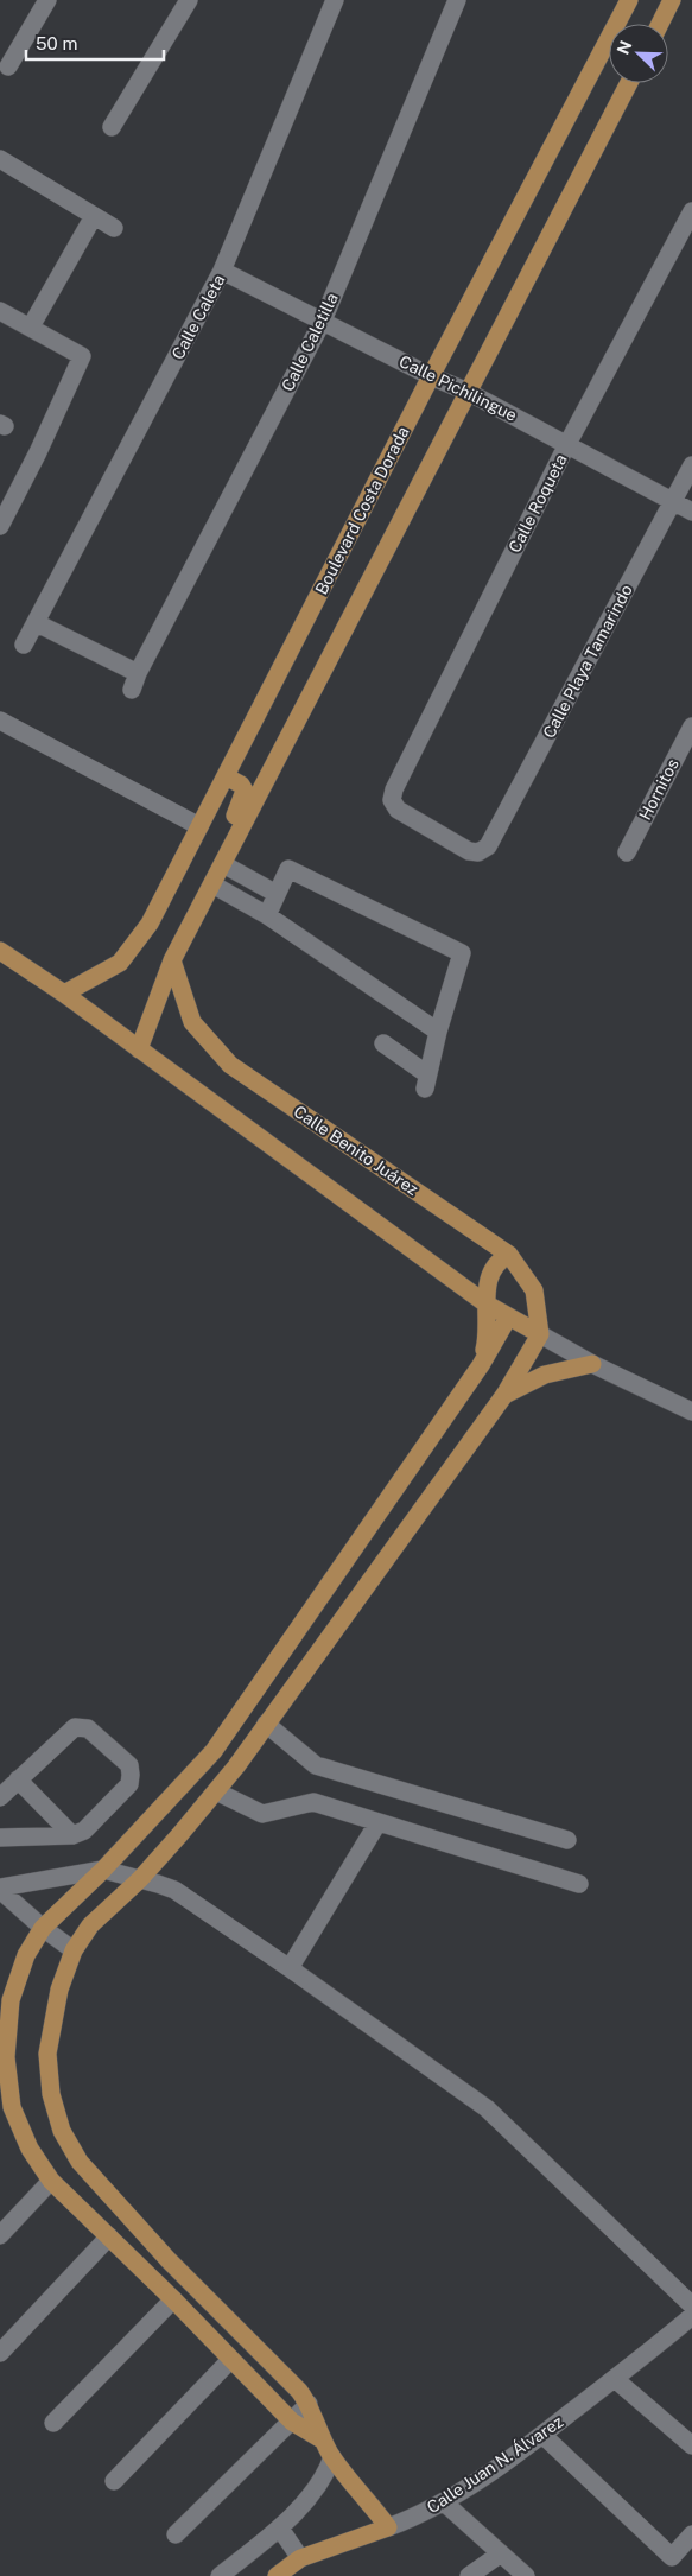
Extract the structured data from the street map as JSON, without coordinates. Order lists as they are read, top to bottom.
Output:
{
  "streets": {
    "main road": ["Boulevard Costa Dorada", "Calle Benito Juárez", "Calle Juan N. Álvarez"],
    "street": [
      "Calle Caleta",
      "Calle Caletilla",
      "Calle Pichilingue",
      "Calle Roqueta",
      "Calle Playa Tamarindo",
      "Hornitos"
    ]
  },
  "crossings": [
    ["Calle Caleta", "Calle Caletilla"],
    ["Calle Caleta", "Calle Pichilingue"],
    ["Calle Caletilla", "Calle Pichilingue"],
    ["Calle Pichilingue", "Calle Roqueta"],
    ["Calle Pichilingue", "Boulevard Costa Dorada"],
    ["Calle Pichilingue", "Calle Playa Tamarindo"],
    ["Calle Roqueta", "Calle Playa Tamarindo"]
  ],
  "scale_bar": "50 m",
  "north": "top left"
}
